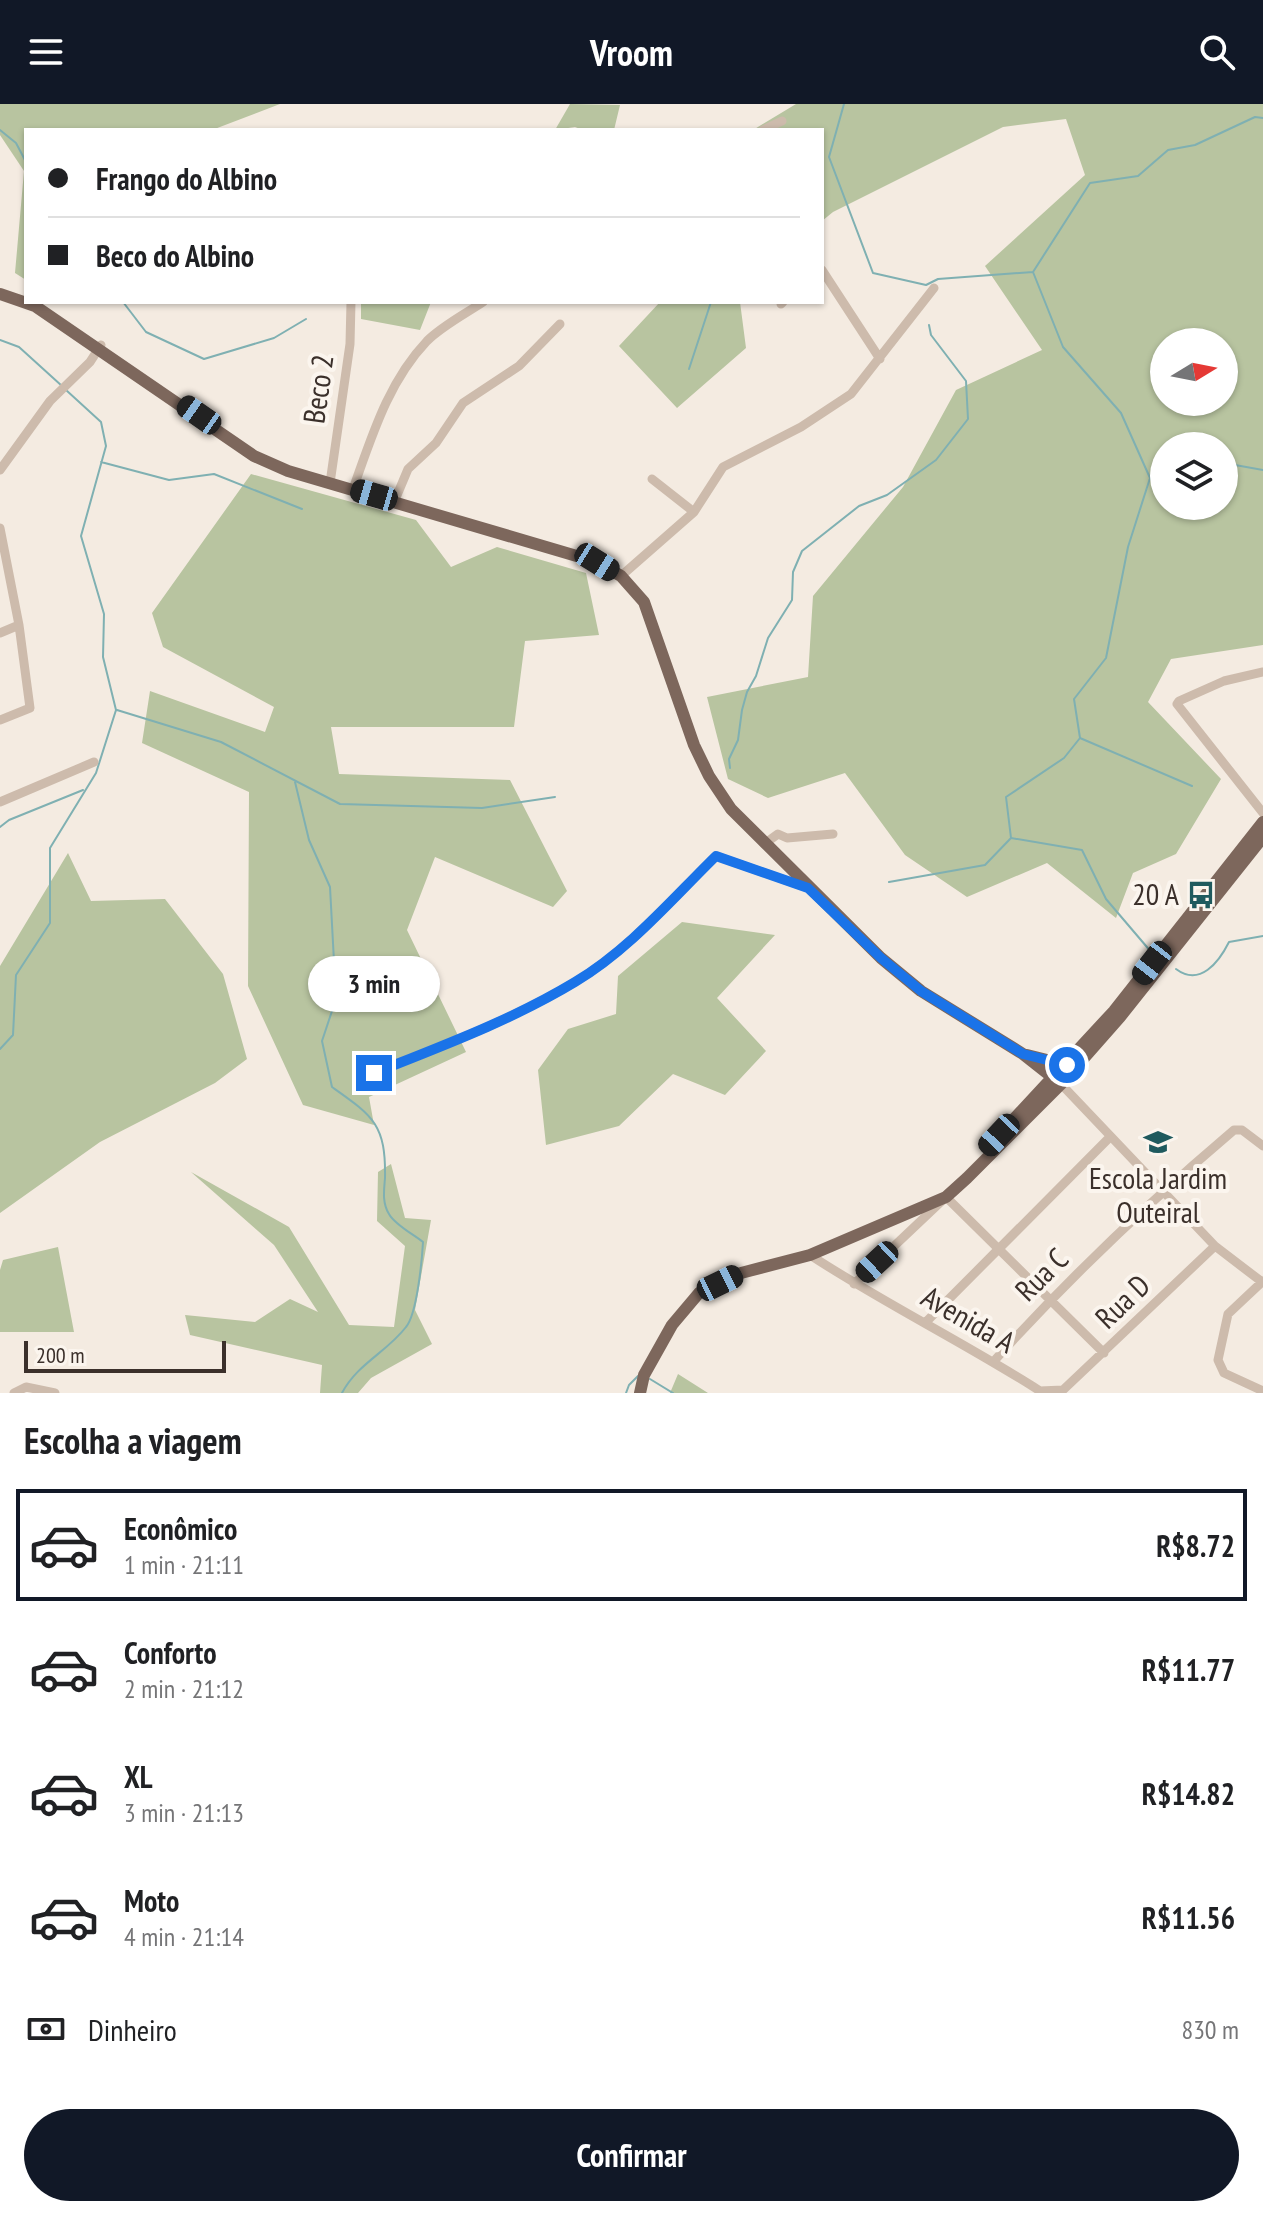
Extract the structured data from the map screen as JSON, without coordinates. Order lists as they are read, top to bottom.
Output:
{
  "streets": {
    "street": [
      "Beco 2",
      "Rua C",
      "Rua D",
      "Avenida A"
    ]
  },
  "crossings": [
    ["Rua C", "Avenida A"],
    ["Rua D", "Avenida A"]
  ],
  "places": {
    "bus stop": ["20 A"],
    "school or university": ["Escola Jardim Outeiral"]
  },
  "scale_bar": "200 m",
  "north": "right",
  "page": {
    "header": "Vroom",
    "banner": ["Frango do Albino", "Beco do Albino"],
    "bubble": "3 min",
    "scale": "200 m",
    "heading": "Escolha a viagem",
    "list": [
      {
        "name": "Econômico",
        "note": "1 min · 21:11",
        "value": "R$8.72"
      },
      {
        "name": "Conforto",
        "note": "2 min · 21:12",
        "value": "R$11.77"
      },
      {
        "name": "XL",
        "note": "3 min · 21:13",
        "value": "R$14.82"
      },
      {
        "name": "Moto",
        "note": "4 min · 21:14",
        "value": "R$11.56"
      }
    ],
    "pay": ["Dinheiro", "830 m"],
    "buttons": "Confirmar"
  }
}
